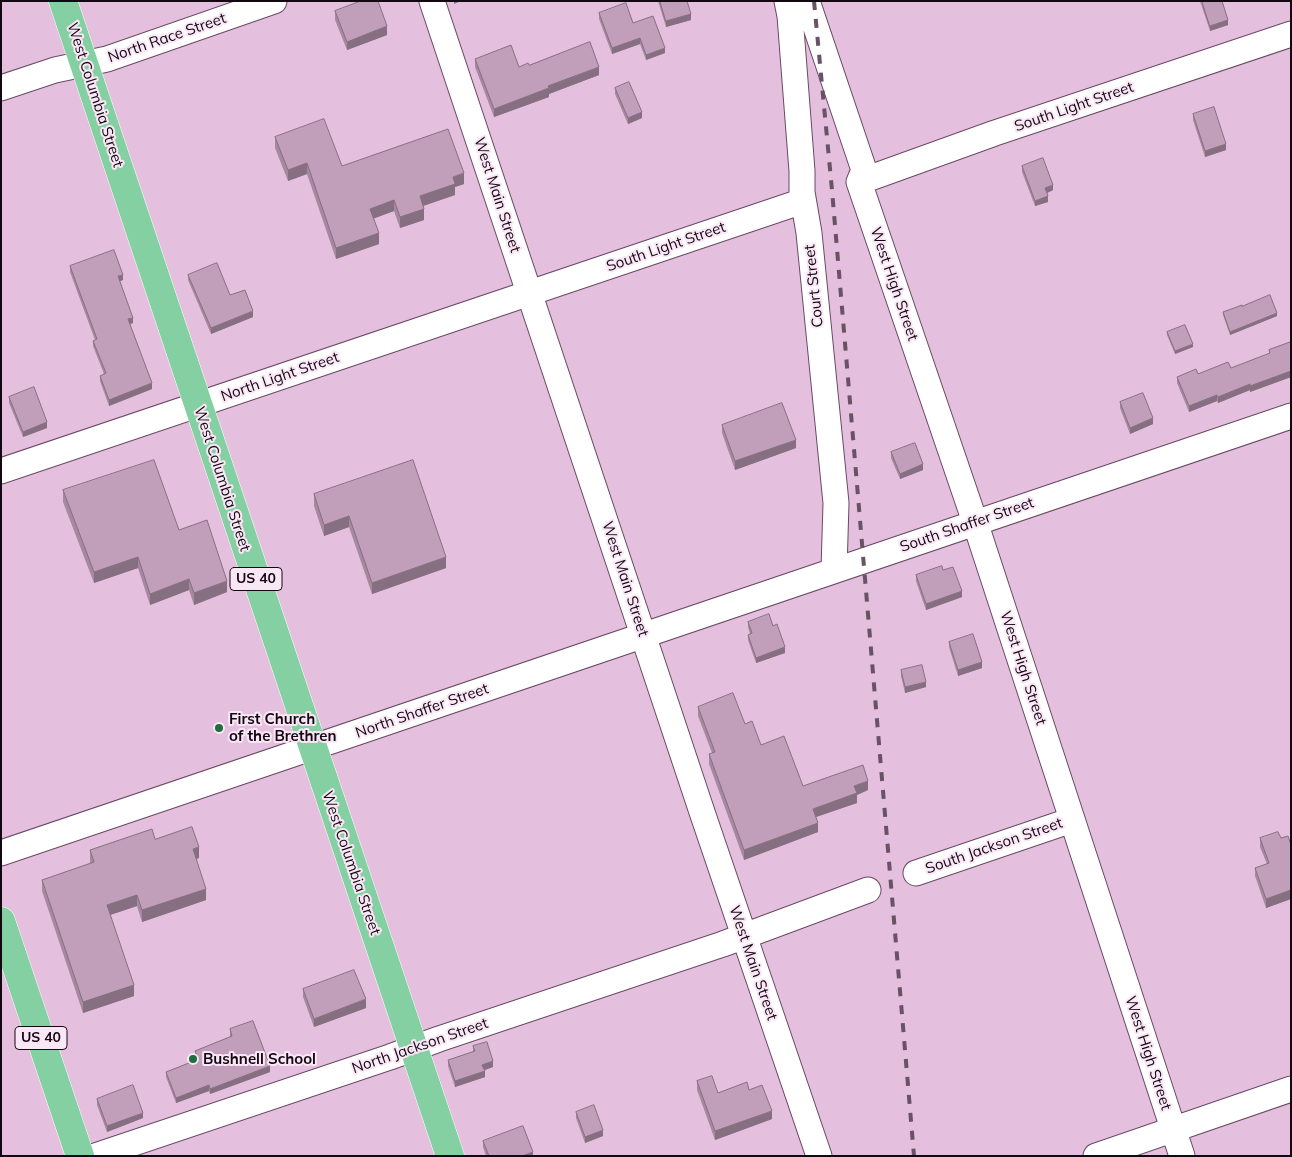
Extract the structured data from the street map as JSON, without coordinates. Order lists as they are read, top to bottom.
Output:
{
  "streets": {
    "main road": ["West Columbia Street", "US 40"],
    "street": [
      "North Race Street",
      "South Light Street",
      "West Main Street",
      "West High Street",
      "Court Street",
      "North Light Street",
      "South Shaffer Street",
      "North Shaffer Street",
      "South Jackson Street",
      "North Jackson Street"
    ]
  },
  "crossings": [
    ["North Race Street", "West Columbia Street"],
    ["West Columbia Street", "North Light Street"],
    ["West Columbia Street", "North Shaffer Street"],
    ["West Columbia Street", "North Jackson Street"],
    ["South Light Street", "West Main Street"],
    ["South Light Street", "West High Street"],
    ["South Light Street", "Court Street"],
    ["South Light Street", "North Light Street"],
    ["West Main Street", "North Light Street"],
    ["West Main Street", "South Shaffer Street"],
    ["West Main Street", "North Shaffer Street"],
    ["West Main Street", "North Jackson Street"],
    ["West High Street", "Court Street"],
    ["West High Street", "South Shaffer Street"],
    ["West High Street", "South Jackson Street"],
    ["Court Street", "South Shaffer Street"],
    ["South Shaffer Street", "North Shaffer Street"]
  ],
  "places": ["First Church of the Brethren", "Bushnell School"]
}
